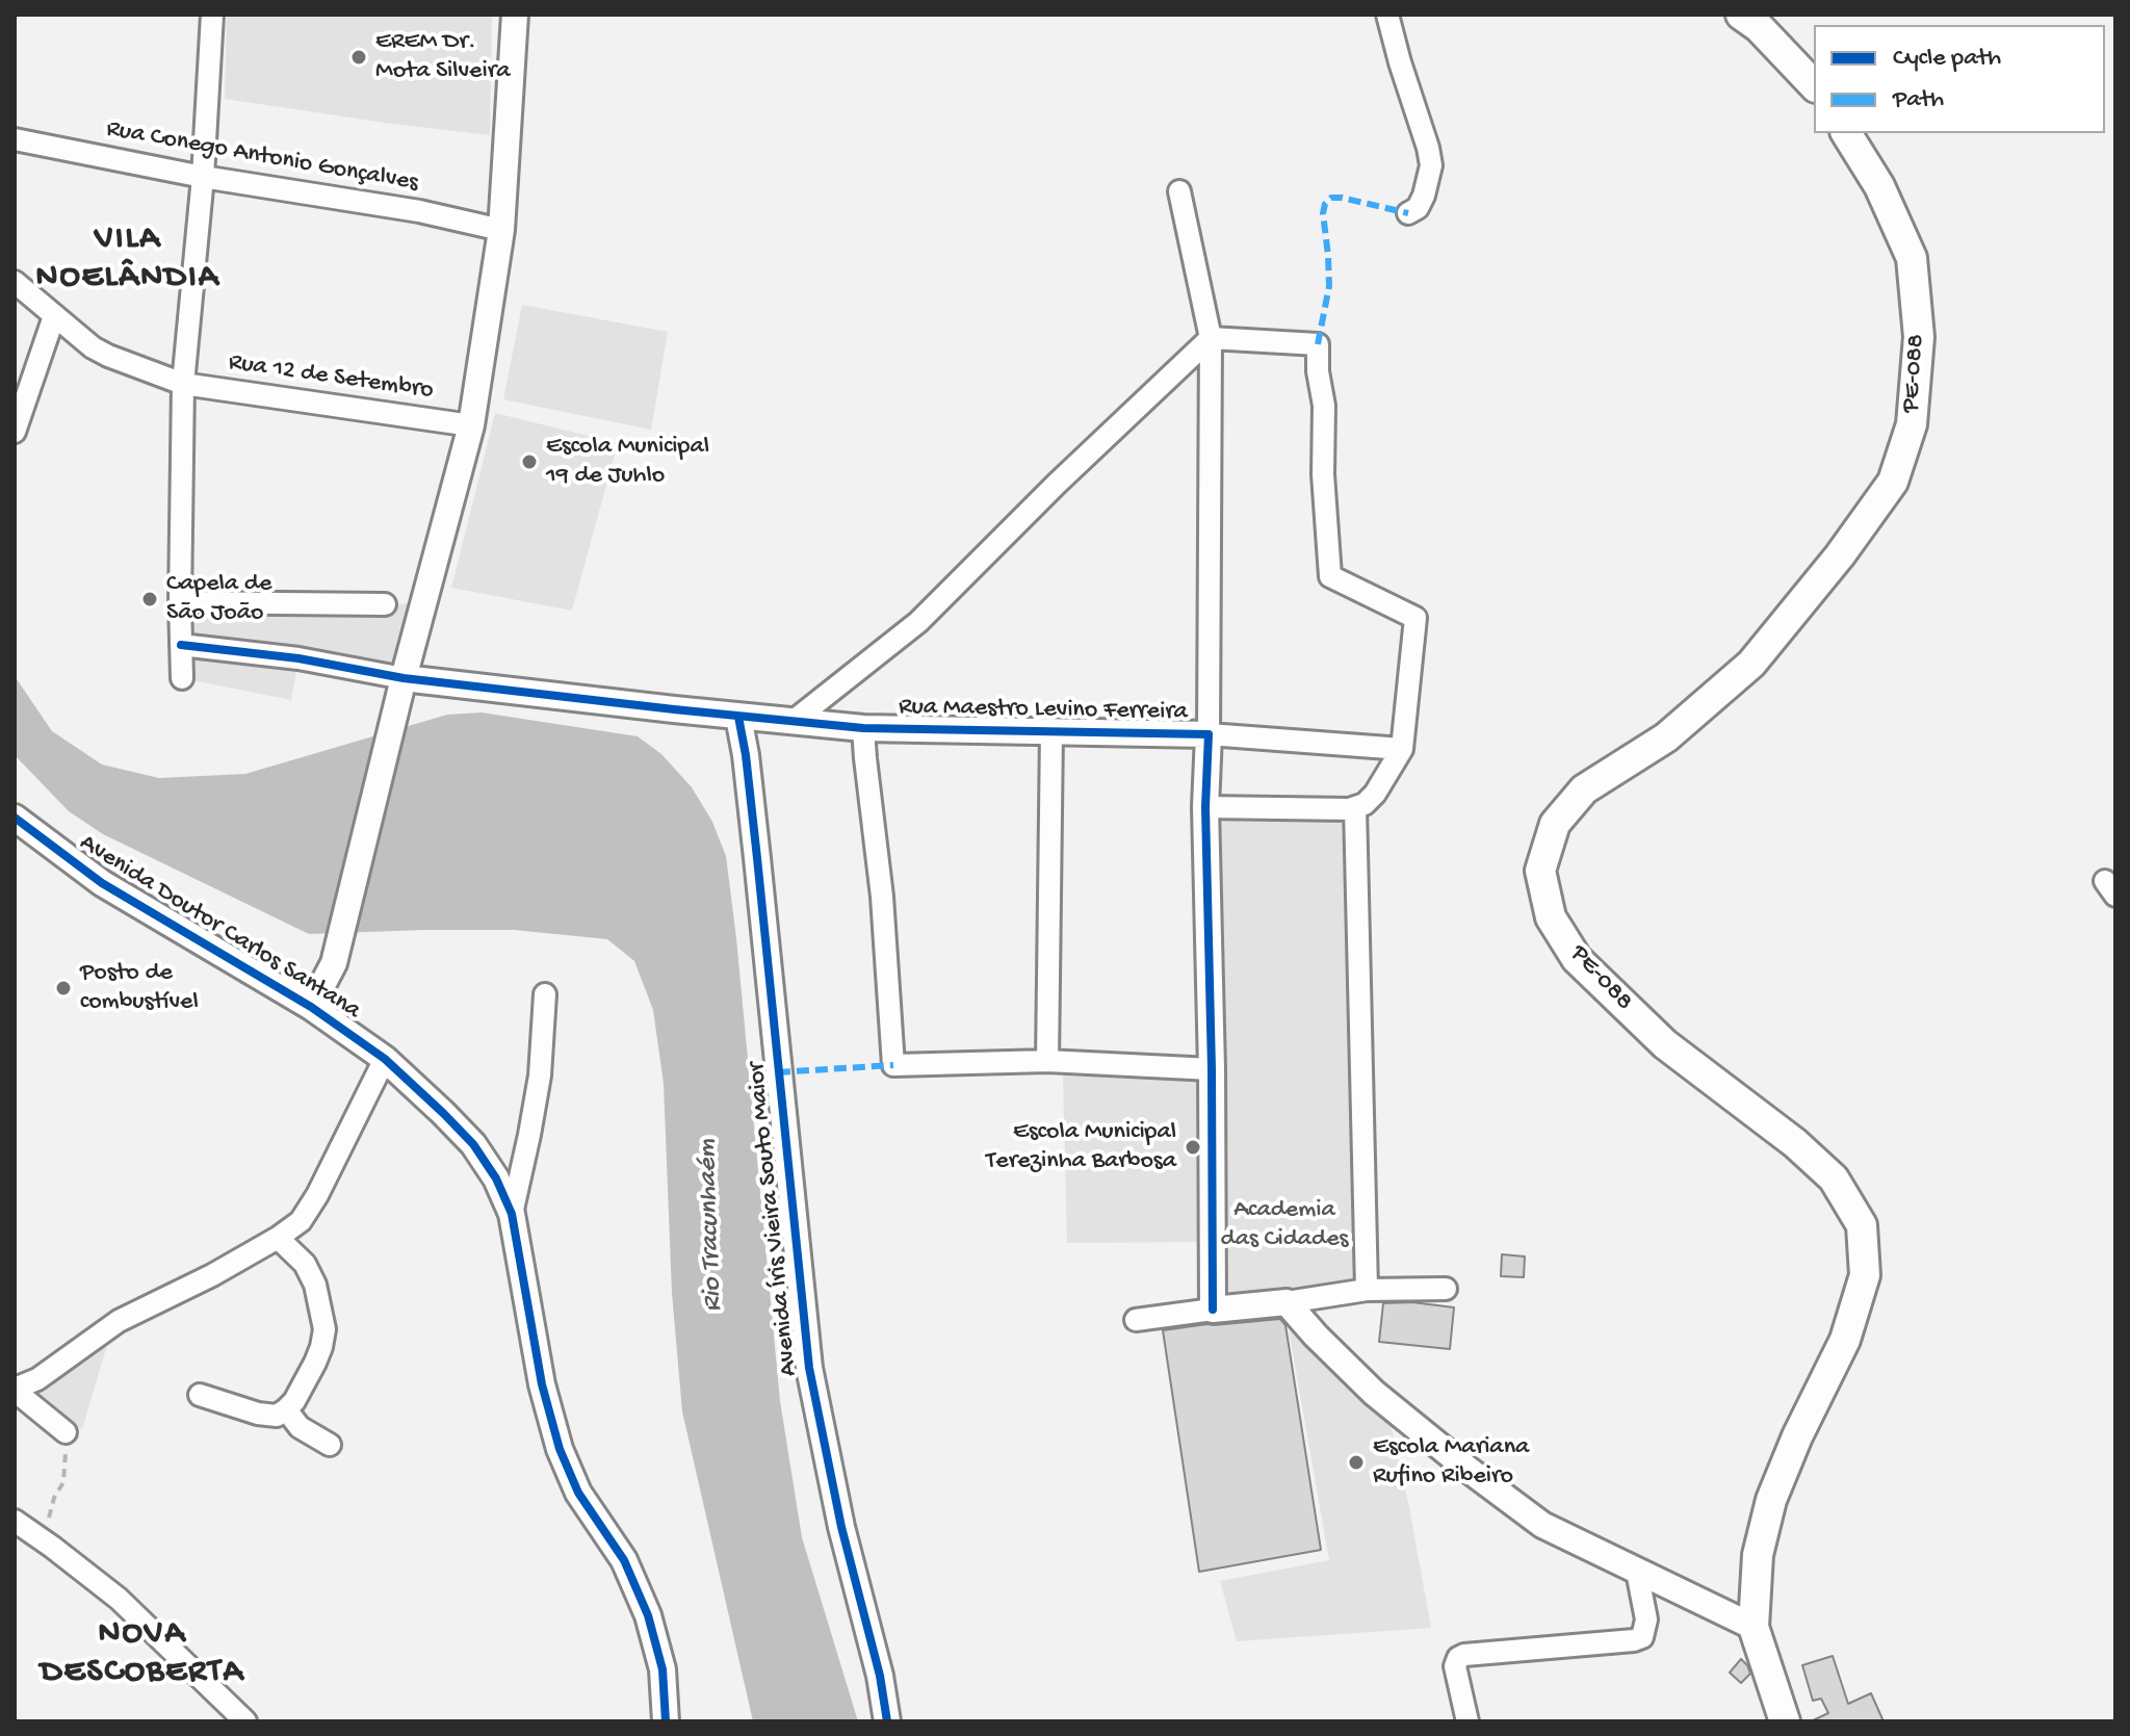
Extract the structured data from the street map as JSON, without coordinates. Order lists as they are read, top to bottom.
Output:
{
  "streets": {
    "main road": ["PE-088"],
    "street": [
      "Rua Conego Antonio Gonçalves",
      "Rua 12 de Setembro",
      "Rua Maestro Levino Ferreira",
      "Avenida Doutor Carlos Santana",
      "Avenida Íris Vieira Souto Maior"
    ]
  },
  "crossings": [
    ["Rua Maestro Levino Ferreira", "Avenida Íris Vieira Souto Maior"]
  ],
  "districts": ["VILA NOELÂNDIA", "NOVA DESCOBERTA"],
  "water": ["Rio Tracunhaém"],
  "parks": ["Academia das Cidades"],
  "places": [
    "EREM Dr. Mota Silveira",
    "Escola Municipal 19 de Juhlo",
    "Capela de São João",
    "Posto de combustível",
    "Escola Municipal Terezinha Barbosa",
    "Escola Mariana Rufino Ribeiro"
  ],
  "legend": ["Cycle path", "Path"]
}
